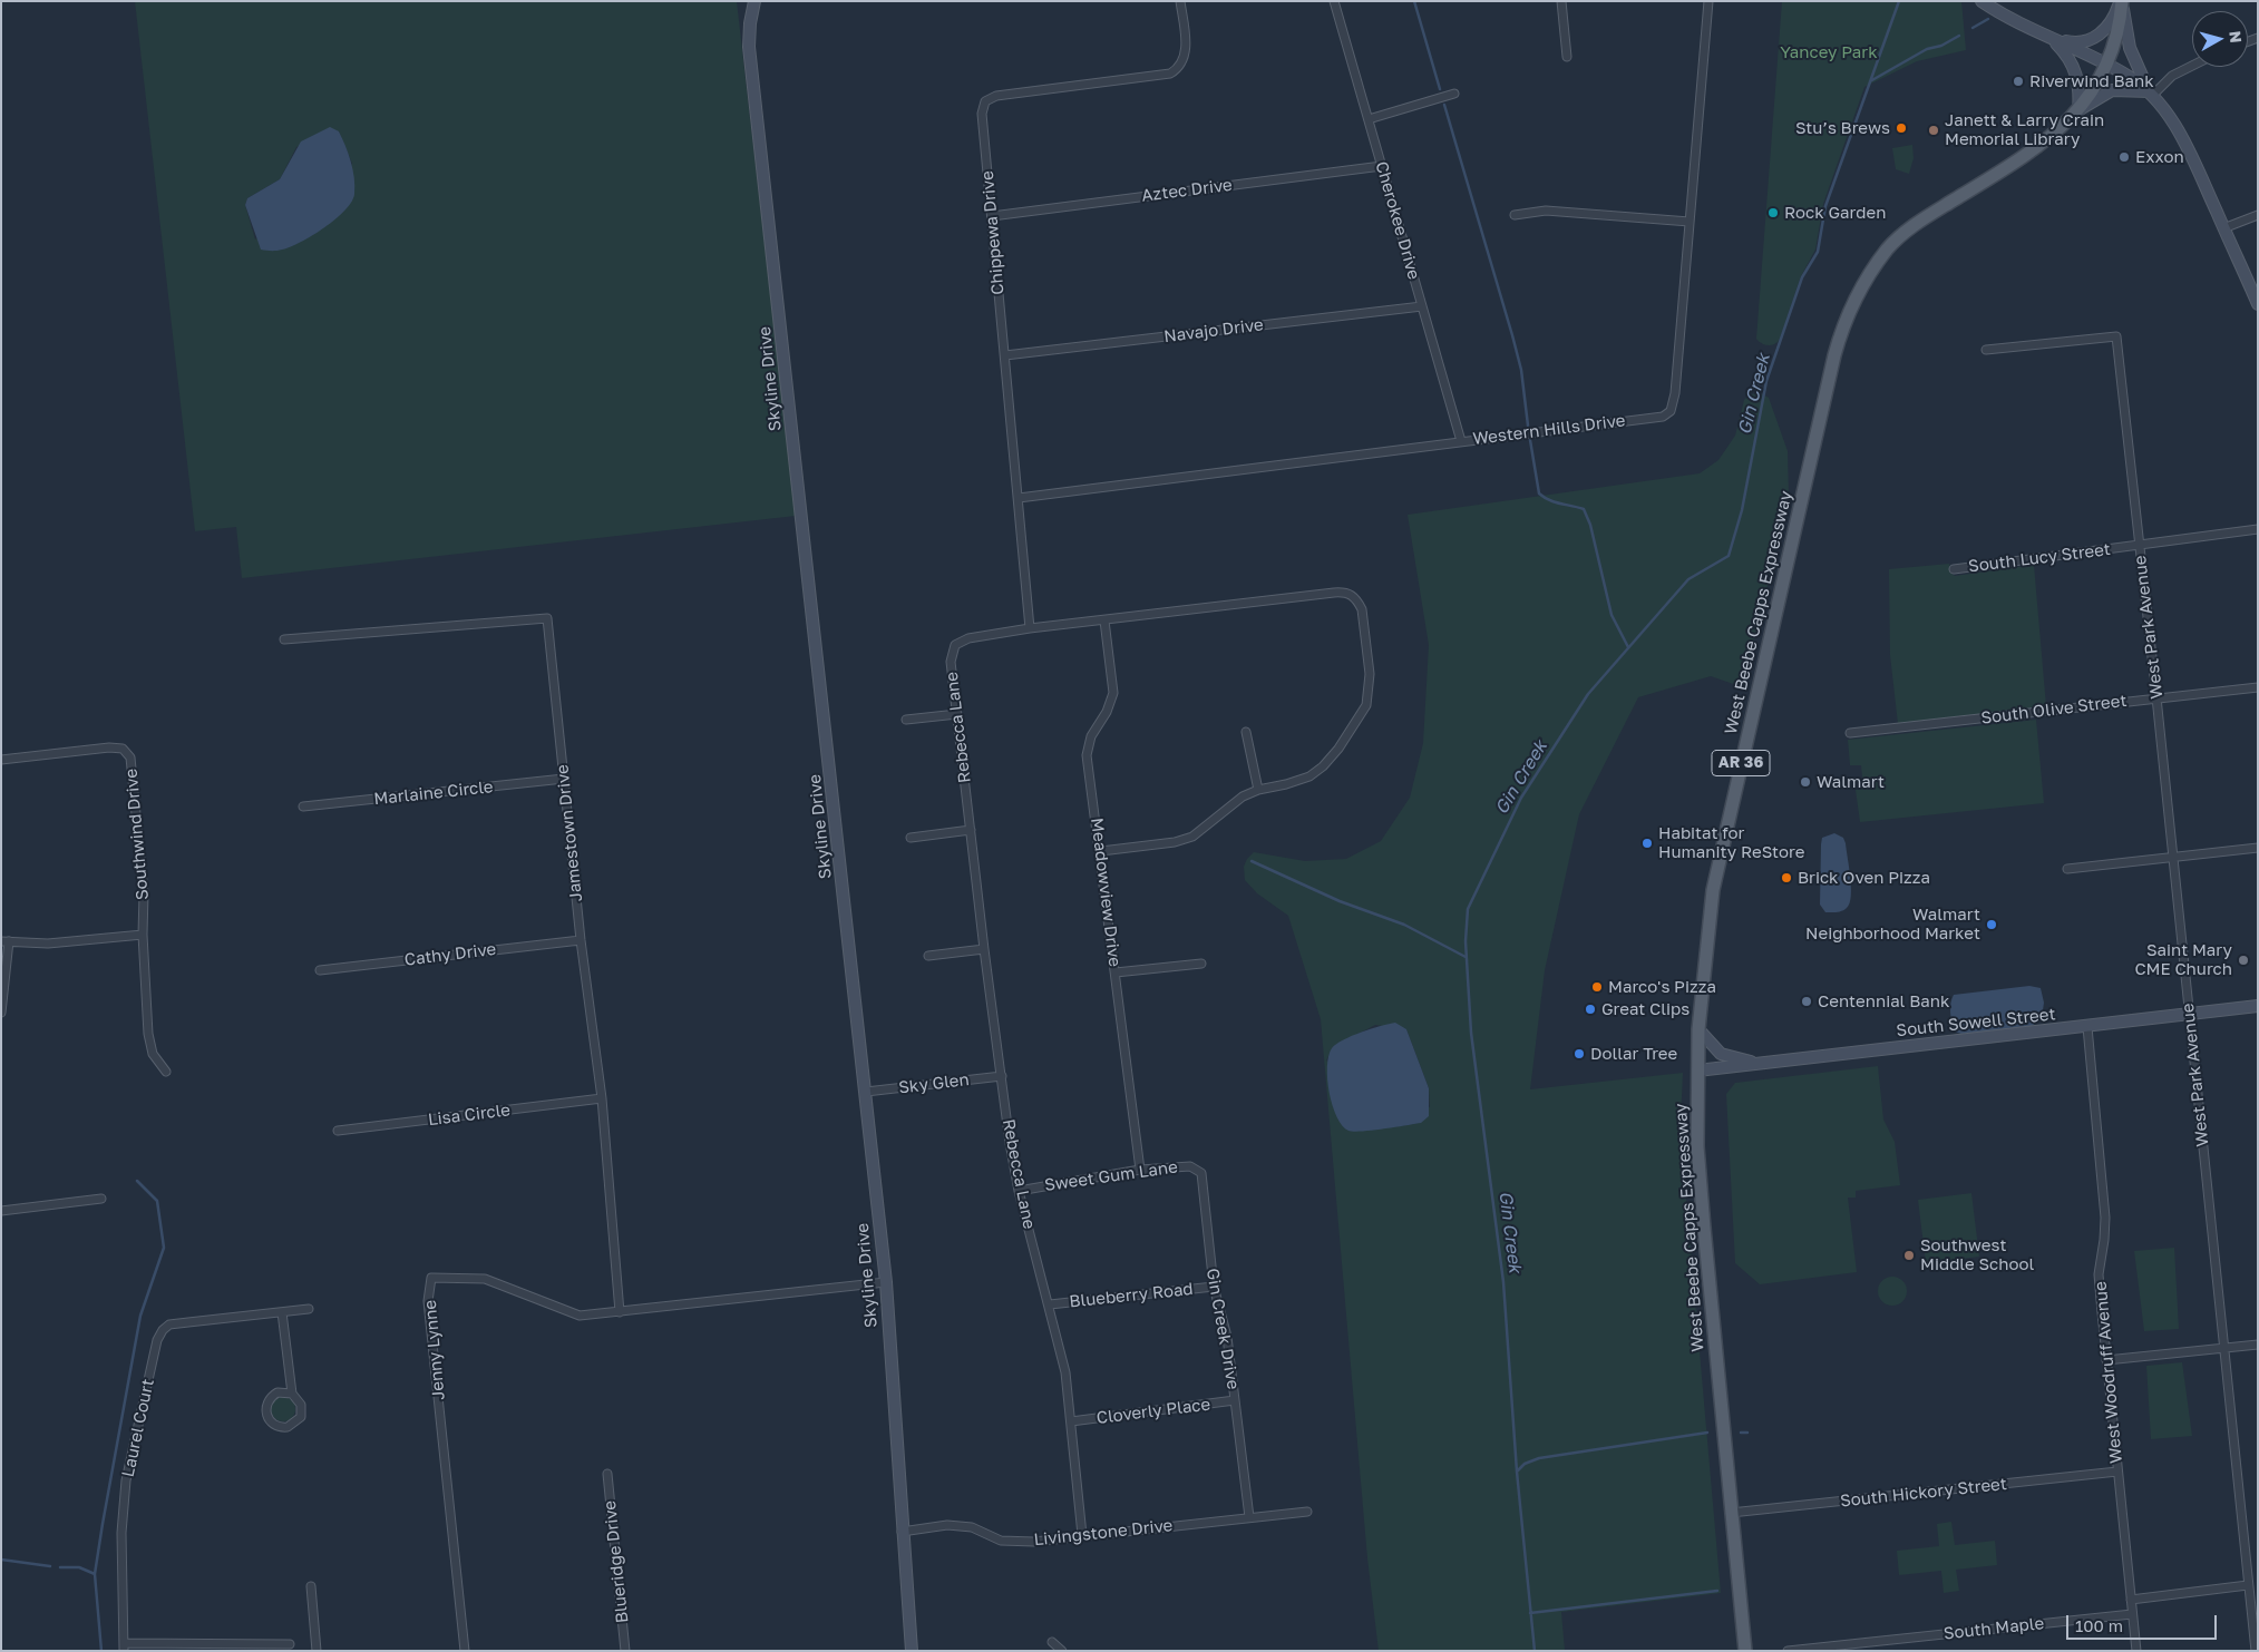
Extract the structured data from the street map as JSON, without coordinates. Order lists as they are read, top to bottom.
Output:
{
  "streets": {
    "main road": ["West Beebe Capps Expressway", "AR 36"],
    "street": [
      "Aztec Drive",
      "Cherokee Drive",
      "Chippewa Drive",
      "Navajo Drive",
      "Skyline Drive",
      "Western Hills Drive",
      "South Lucy Street",
      "West Park Avenue",
      "South Olive Street",
      "Rebecca Lane",
      "Marlaine Circle",
      "Jamestown Drive",
      "Southwind Drive",
      "Meadowview Drive",
      "Cathy Drive",
      "South Sowell Street",
      "Sky Glen",
      "Lisa Circle",
      "Sweet Gum Lane",
      "Blueberry Road",
      "Gin Creek Drive",
      "Jenny Lynne",
      "West Woodruff Avenue",
      "Cloverly Place",
      "Laurel Court",
      "South Hickory Street",
      "Livingstone Drive",
      "Blueridge Drive",
      "South Maple"
    ]
  },
  "crossings": [
    ["Aztec Drive", "Cherokee Drive"],
    ["Aztec Drive", "Chippewa Drive"],
    ["Cherokee Drive", "Navajo Drive"],
    ["Cherokee Drive", "Western Hills Drive"],
    ["Chippewa Drive", "Navajo Drive"],
    ["Chippewa Drive", "Western Hills Drive"],
    ["Chippewa Drive", "Rebecca Lane"],
    ["Skyline Drive", "Sky Glen"],
    ["Skyline Drive", "Jenny Lynne"],
    ["Skyline Drive", "Livingstone Drive"],
    ["South Lucy Street", "West Park Avenue"],
    ["West Beebe Capps Expressway", "South Sowell Street"],
    ["West Beebe Capps Expressway", "South Hickory Street"],
    ["West Park Avenue", "South Olive Street"],
    ["West Park Avenue", "South Sowell Street"],
    ["Rebecca Lane", "Meadowview Drive"],
    ["Rebecca Lane", "Sky Glen"],
    ["Rebecca Lane", "Sweet Gum Lane"],
    ["Rebecca Lane", "Blueberry Road"],
    ["Rebecca Lane", "Cloverly Place"],
    ["Rebecca Lane", "Livingstone Drive"],
    ["Marlaine Circle", "Jamestown Drive"],
    ["Jamestown Drive", "Cathy Drive"],
    ["Jamestown Drive", "Lisa Circle"],
    ["Jamestown Drive", "Jenny Lynne"],
    ["Meadowview Drive", "Sweet Gum Lane"],
    ["South Sowell Street", "West Woodruff Avenue"],
    ["Sweet Gum Lane", "Gin Creek Drive"],
    ["Blueberry Road", "Gin Creek Drive"],
    ["Gin Creek Drive", "Cloverly Place"],
    ["Gin Creek Drive", "Livingstone Drive"],
    ["West Woodruff Avenue", "South Hickory Street"],
    ["West Woodruff Avenue", "South Maple"]
  ],
  "water": ["Gin Creek"],
  "parks": ["Yancey Park"],
  "places": [
    "Riverwind Bank",
    "Stu’s Brews",
    "Janett & Larry Crain Memorial Library",
    "Exxon",
    "Rock Garden",
    "Walmart",
    "Habitat for Humanity ReStore",
    "Brick Oven Pizza",
    "Walmart Neighborhood Market",
    "Saint Mary CME Church",
    "Marco's Pizza",
    "Centennial Bank",
    "Great Clips",
    "Dollar Tree",
    "Southwest Middle School"
  ],
  "scale_bar": "100 m",
  "north": "right"
}
